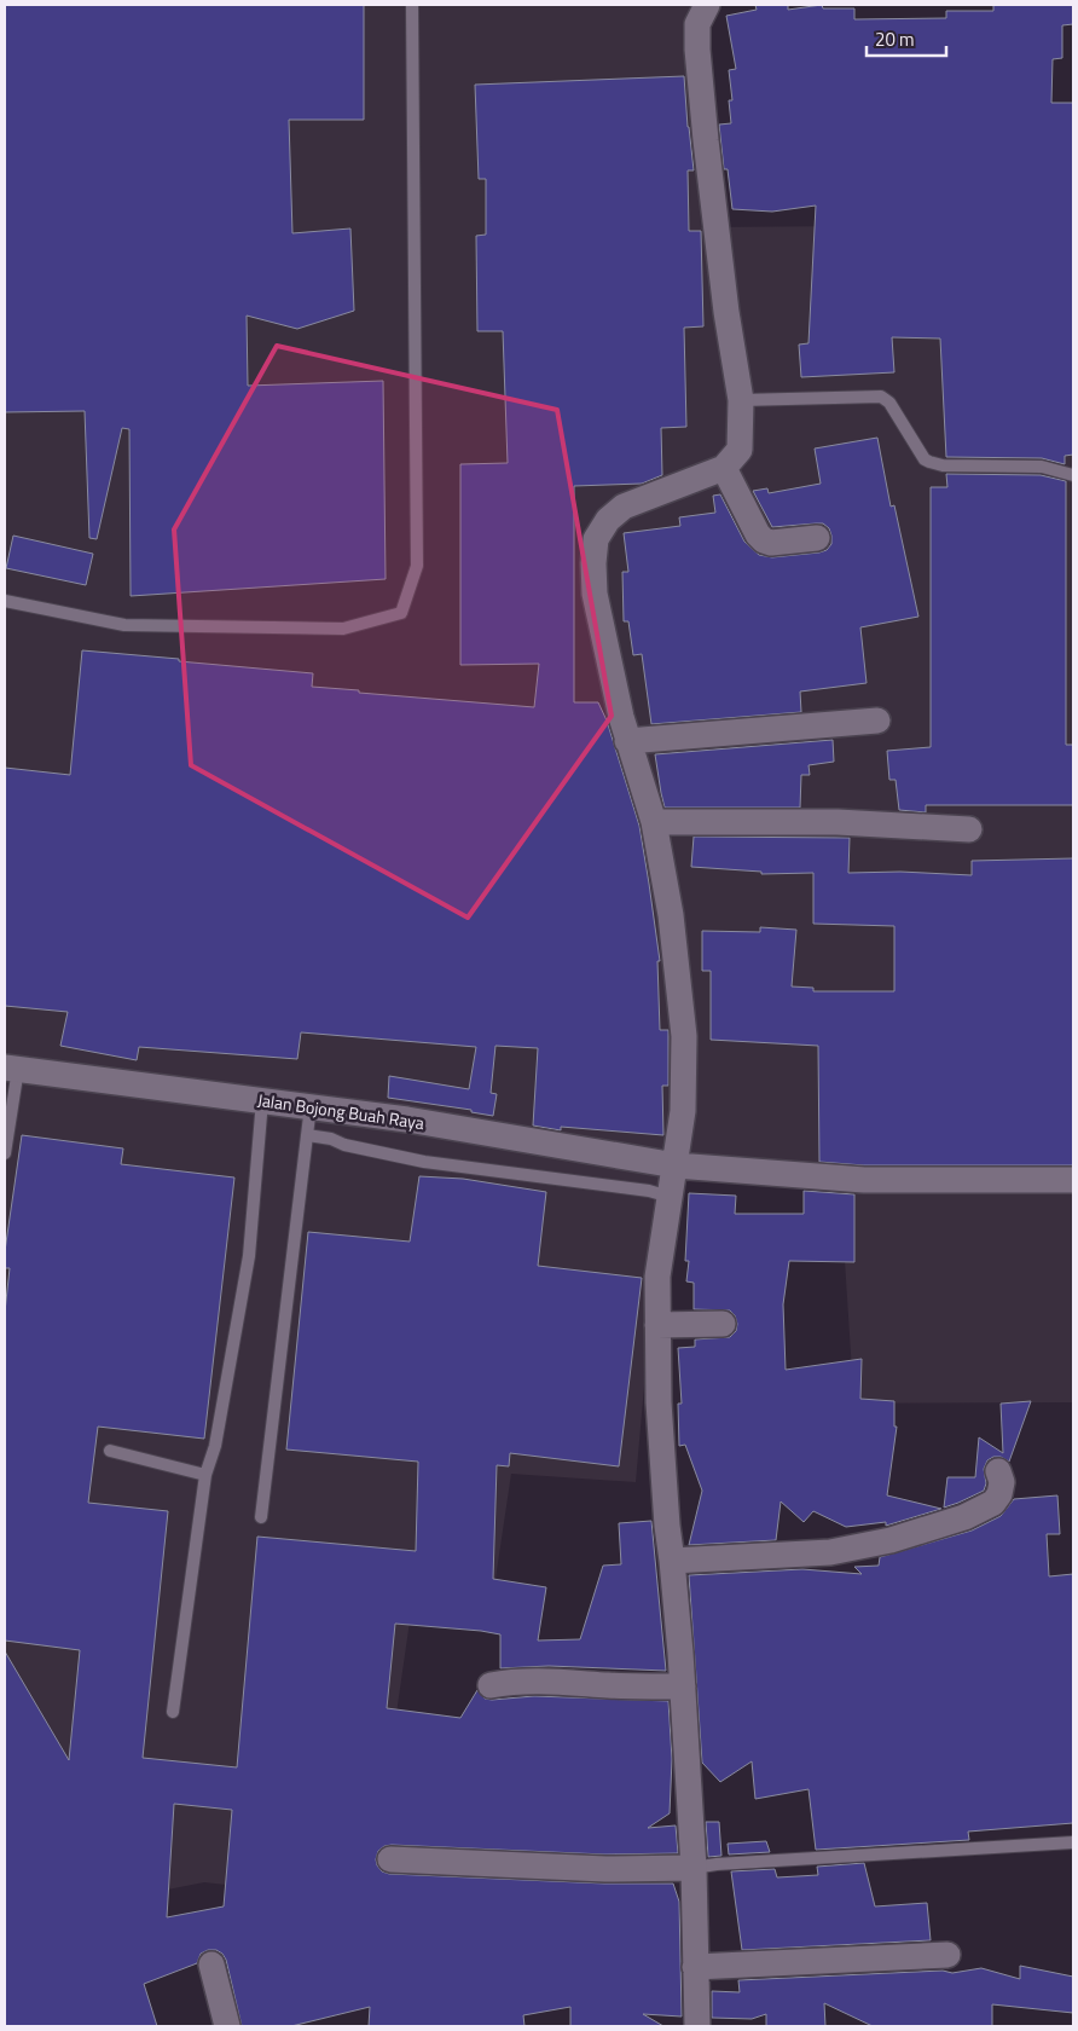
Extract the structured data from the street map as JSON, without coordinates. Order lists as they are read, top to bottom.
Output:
{
  "streets": {
    "street": ["Jalan Bojong Buah Raya"]
  },
  "scale_bar": "20 m"
}
